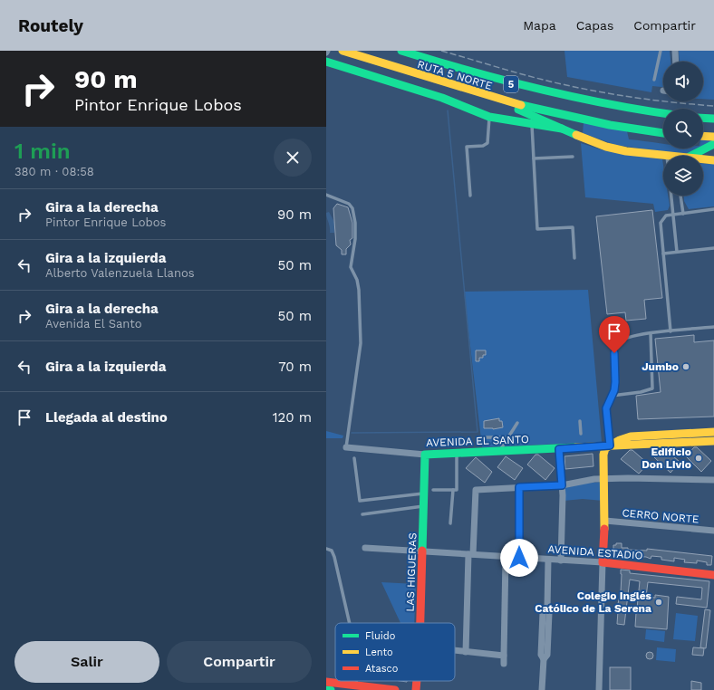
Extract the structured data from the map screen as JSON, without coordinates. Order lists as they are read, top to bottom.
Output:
{
  "streets": {
    "main road": [
      "RUTA 5 NORTE",
      "5",
      "AVENIDA EL SANTO",
      "AVENIDA ESTADIO",
      "LAS HIGUERAS"
    ],
    "street": ["CERRO NORTE"]
  },
  "crossings": [
    ["AVENIDA EL SANTO", "LAS HIGUERAS"],
    ["AVENIDA ESTADIO", "LAS HIGUERAS"]
  ],
  "places": ["Jumbo", "Edificio Don Livio", "Colegio Inglés Católico de La Serena"],
  "legend": ["Fluido", "Lento", "Atasco"],
  "page": {
    "header": "Routely",
    "nav": ["Mapa", "Capas", "Compartir"],
    "turn": ["90 m", "Pintor Enrique Lobos"],
    "heading": ["1 min", "380 m · 08:58"],
    "list": [
      {
        "name": "Gira a la derecha",
        "note": "Pintor Enrique Lobos",
        "value": "90 m"
      },
      {
        "name": "Gira a la izquierda",
        "note": "Alberto Valenzuela Llanos",
        "value": "50 m"
      },
      {
        "name": "Gira a la derecha",
        "note": "Avenida El Santo",
        "value": "50 m"
      },
      {
        "name": "Gira a la izquierda",
        "value": "70 m"
      },
      {
        "name": "Llegada al destino",
        "value": "120 m"
      }
    ],
    "buttons": ["Salir", "Compartir"]
  }
}
